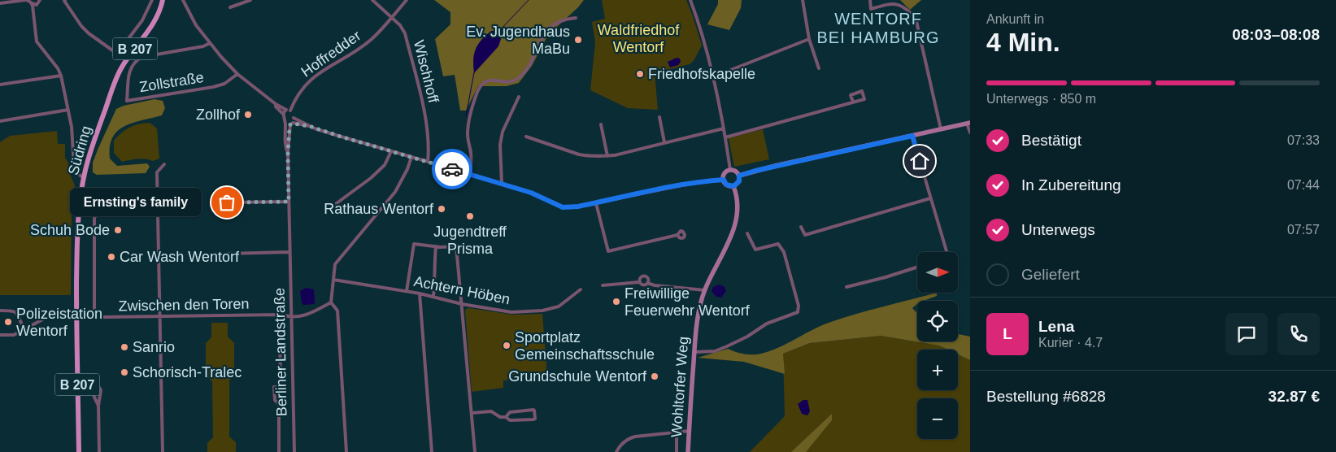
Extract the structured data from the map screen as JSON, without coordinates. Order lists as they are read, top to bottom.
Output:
{
  "streets": {
    "main road": ["B 207", "Südring", "Wohltorfer Weg"],
    "street": [
      "Hoffredder",
      "Wischhoff",
      "Zollstraße",
      "Achtern Höben",
      "Zwischen den Toren",
      "Berliner Landstraße"
    ]
  },
  "crossings": [
    ["Hoffredder", "Wischhoff"],
    ["Südring", "Zwischen den Toren"],
    ["Zwischen den Toren", "Berliner Landstraße"]
  ],
  "districts": ["WENTORF BEI HAMBURG"],
  "parks": ["Waldfriedhof Wentorf"],
  "places": [
    "Ev. Jugendhaus MaBu",
    "Friedhofskapelle",
    "Zollhof",
    "Ernsting's family",
    "Rathaus Wentorf",
    "Jugendtreff Prisma",
    "Schuh Bode",
    "Car Wash Wentorf",
    "Freiwillige Feuerwehr Wentorf",
    "Polizeistation Wentorf",
    "Sportplatz Gemeinschaftsschule",
    "Sanrio",
    "Schorisch-Tralec",
    "Grundschule Wentorf"
  ],
  "north": "right",
  "page": {
    "heading": ["4 Min.", "Ankunft in", "08:03–08:08"],
    "panel": [
      "Lena",
      "Kurier · 4.7",
      "Bestellung #6828",
      "32.87 €"
    ],
    "bar": "Unterwegs · 850 m",
    "list": [
      ["Bestätigt", "07:33"],
      ["In Zubereitung", "07:44"],
      ["Unterwegs", "07:57"],
      "Geliefert"
    ],
    "bubble": "Ernsting's family",
    "map_buttons": ["+", "−"],
    "round": "L"
  }
}
